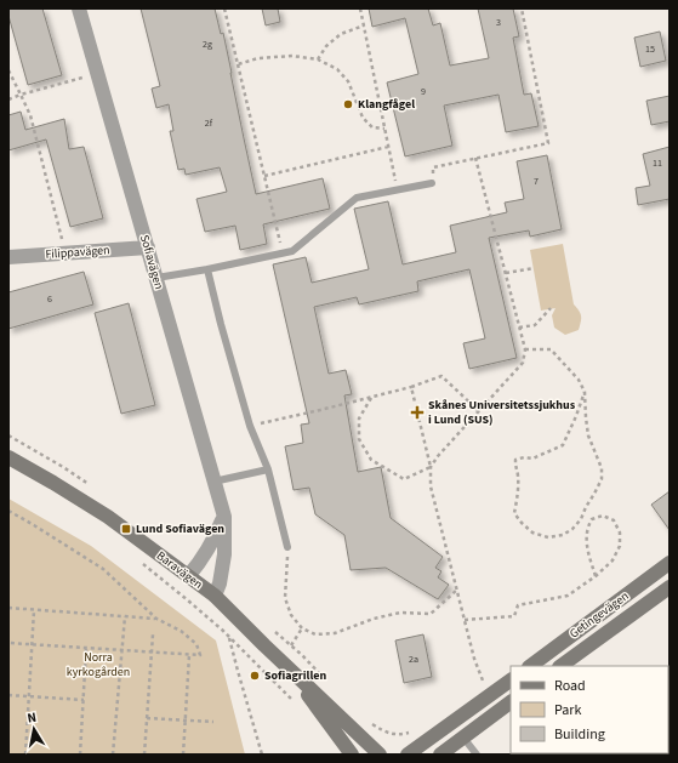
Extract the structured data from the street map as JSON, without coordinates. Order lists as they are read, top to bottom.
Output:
{
  "streets": {
    "street": [
      "Filippavägen",
      "Sofiavägen",
      "Baravägen",
      "Getingevägen"
    ]
  },
  "crossings": [
    ["Filippavägen", "Sofiavägen"],
    ["Sofiavägen", "Baravägen"]
  ],
  "parks": ["Norra kyrkogården"],
  "places": {
    "other": ["Klangfågel", "Sofiagrillen"],
    "health": ["Skånes Universitetssjukhus i Lund (SUS)"],
    "transit": ["Lund Sofiavägen"]
  },
  "house_numbers": [
    "3",
    "2g",
    "15",
    "9",
    "2f",
    "11",
    "7",
    "6",
    "2a"
  ],
  "legend": ["Road", "Park", "Building"],
  "north": "top"
}
